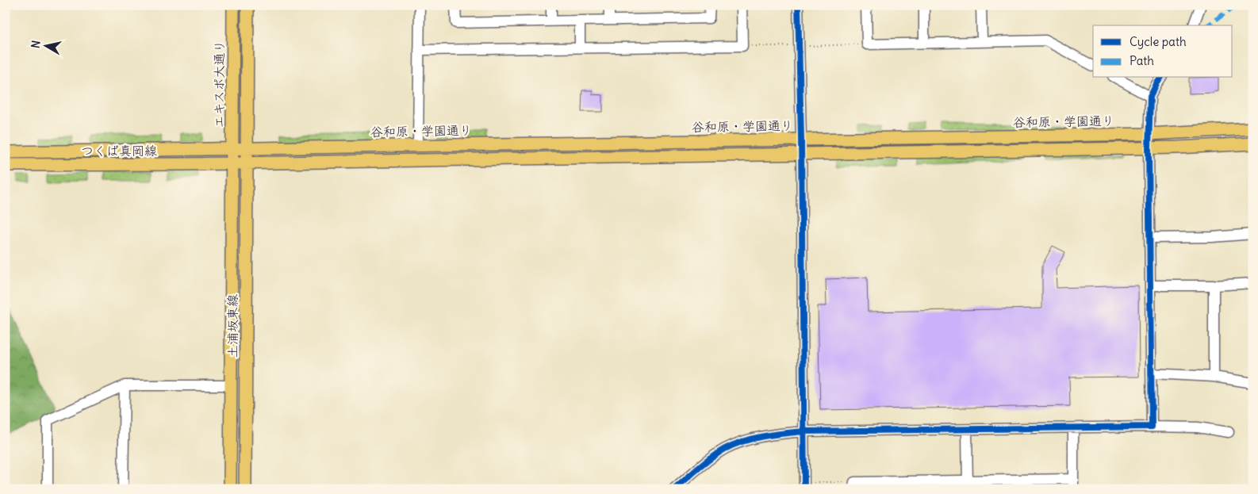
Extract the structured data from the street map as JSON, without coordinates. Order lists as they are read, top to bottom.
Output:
{
  "streets": {
    "main road": [
      "エキスポ大通り",
      "谷和原・学園通り",
      "つくば真岡線",
      "土浦坂東線"
    ]
  },
  "crossings": [
    ["エキスポ大通り", "谷和原・学園通り"],
    ["エキスポ大通り", "つくば真岡線"],
    ["エキスポ大通り", "土浦坂東線"],
    ["谷和原・学園通り", "つくば真岡線"],
    ["つくば真岡線", "土浦坂東線"]
  ],
  "legend": ["Cycle path", "Path"],
  "north": "left"
}
